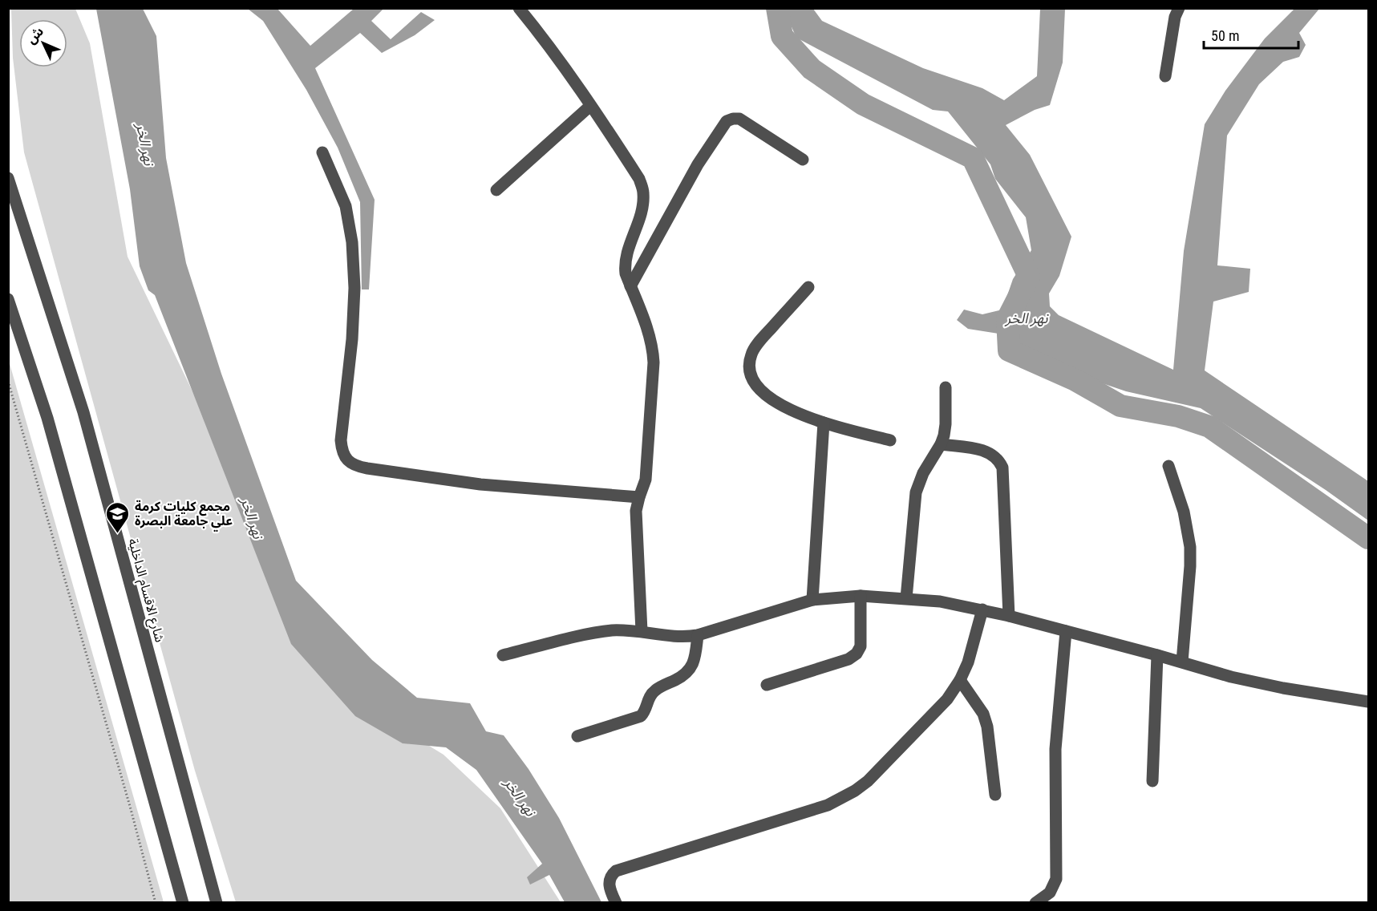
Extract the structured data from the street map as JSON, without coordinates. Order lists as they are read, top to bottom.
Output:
{
  "streets": {
    "street": ["شارع الاقسام الداخلية"]
  },
  "water": ["نهر الخر"],
  "places": {
    "school or university": ["مجمع كليات كرمة علي جامعة البصرة"]
  },
  "scale_bar": "50 m",
  "north": "top left"
}
